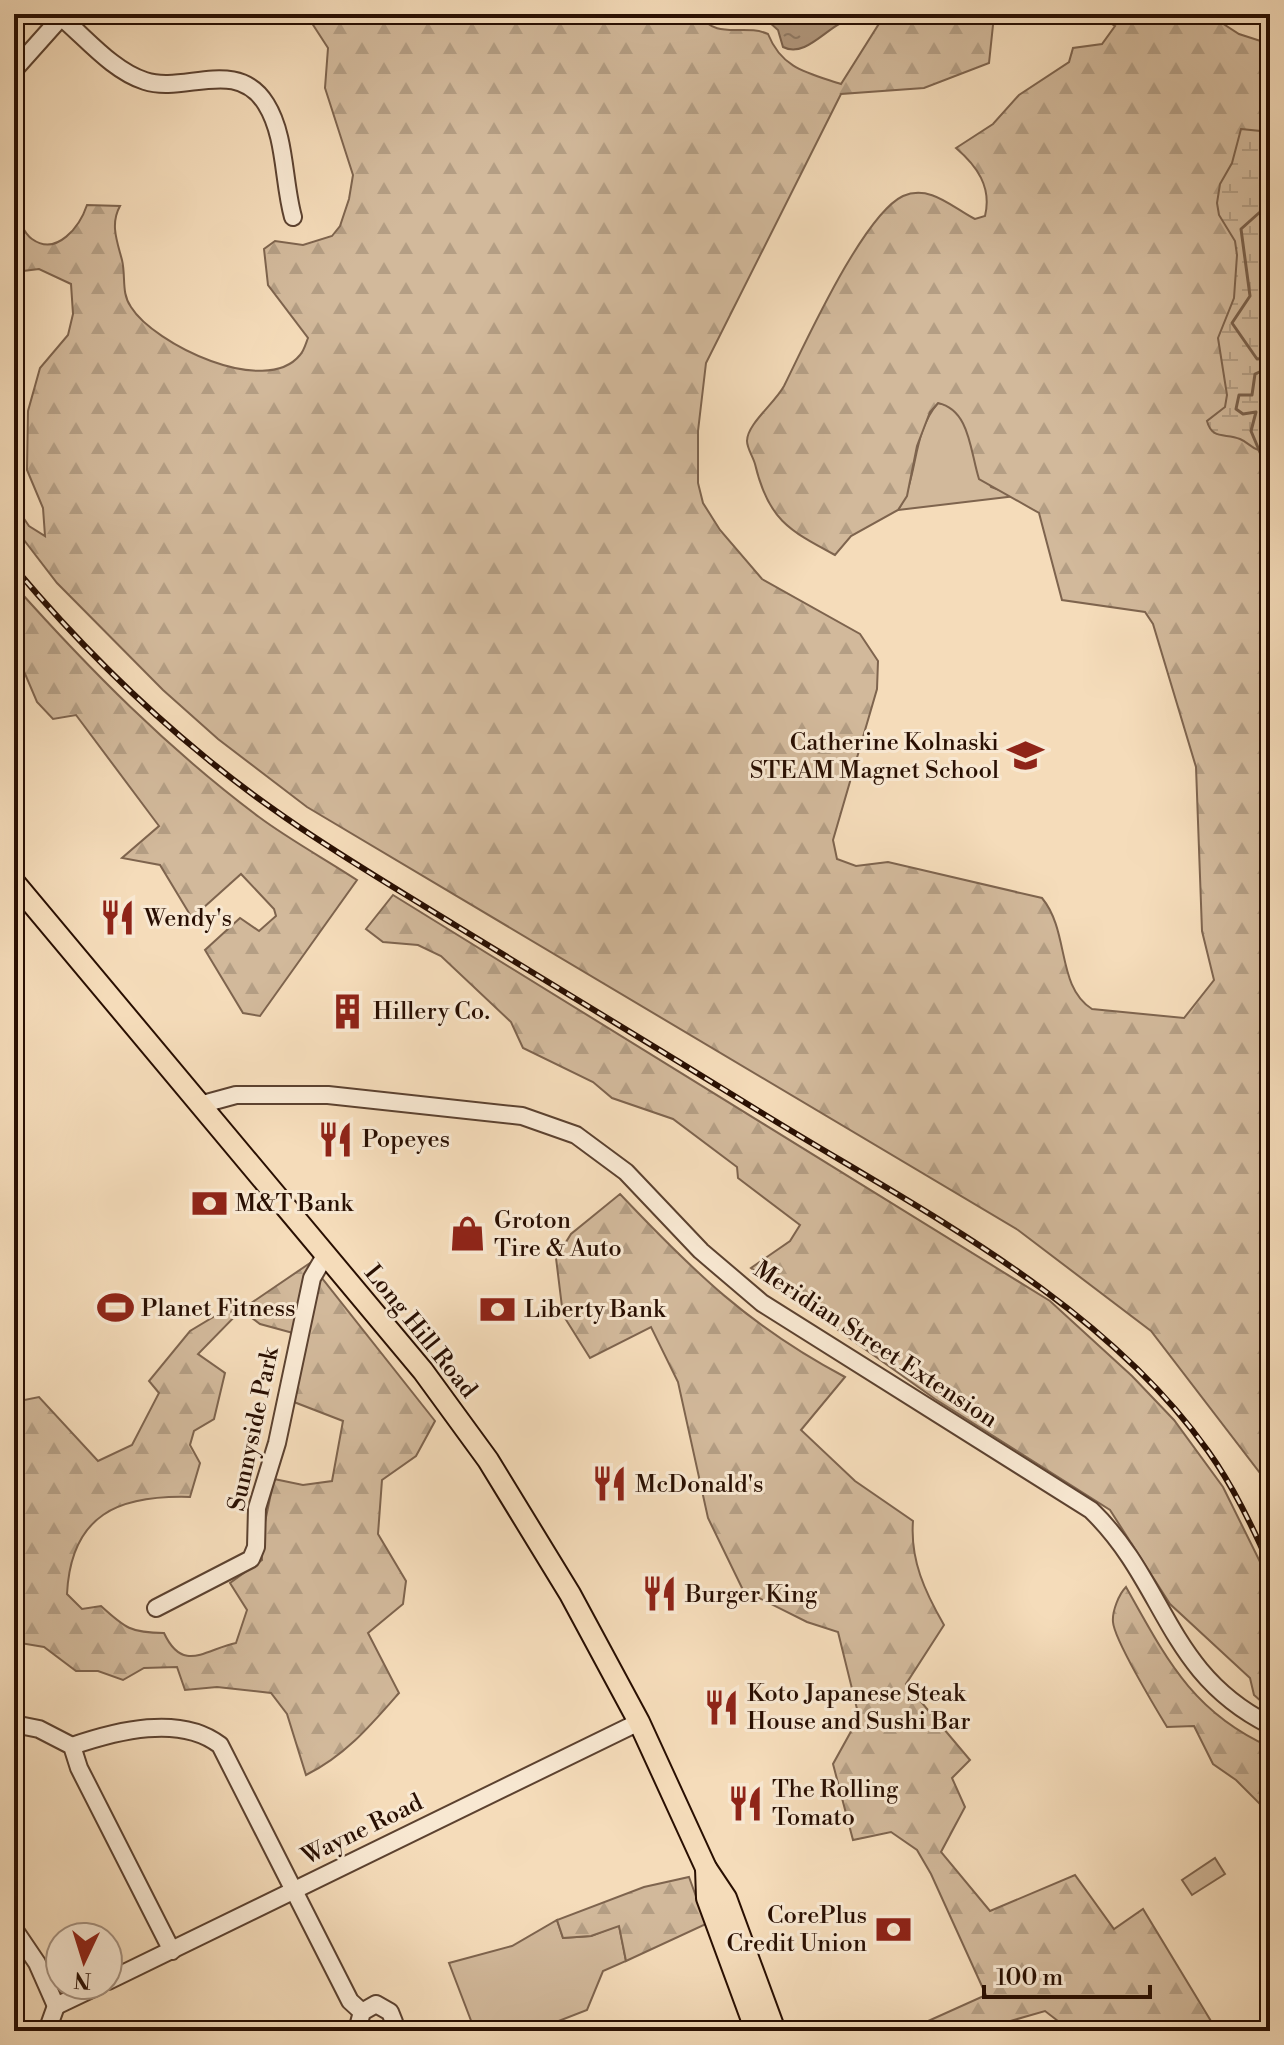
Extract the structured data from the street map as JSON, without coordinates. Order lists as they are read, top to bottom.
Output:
{
  "streets": {
    "main road": ["Long Hill Road"],
    "street": ["Meridian Street Extension", "Sunnyside Park", "Wayne Road"]
  },
  "crossings": [
    ["Long Hill Road", "Meridian Street Extension"],
    ["Long Hill Road", "Sunnyside Park"],
    ["Long Hill Road", "Wayne Road"]
  ],
  "places": {
    "school or university": ["Catherine Kolnaski STEAM Magnet School"],
    "restaurant": [
      "Wendy's",
      "Popeyes",
      "McDonald's",
      "Burger King",
      "Koto Japanese Steak House and Sushi Bar",
      "The Rolling Tomato"
    ],
    "building": ["Hillery Co."],
    "bank": ["M&T Bank", "Liberty Bank", "CorePlus Credit Union"],
    "shop": ["Groton Tire & Auto"],
    "sports": ["Planet Fitness"]
  },
  "scale_bar": "100 m",
  "north": "bottom"
}
